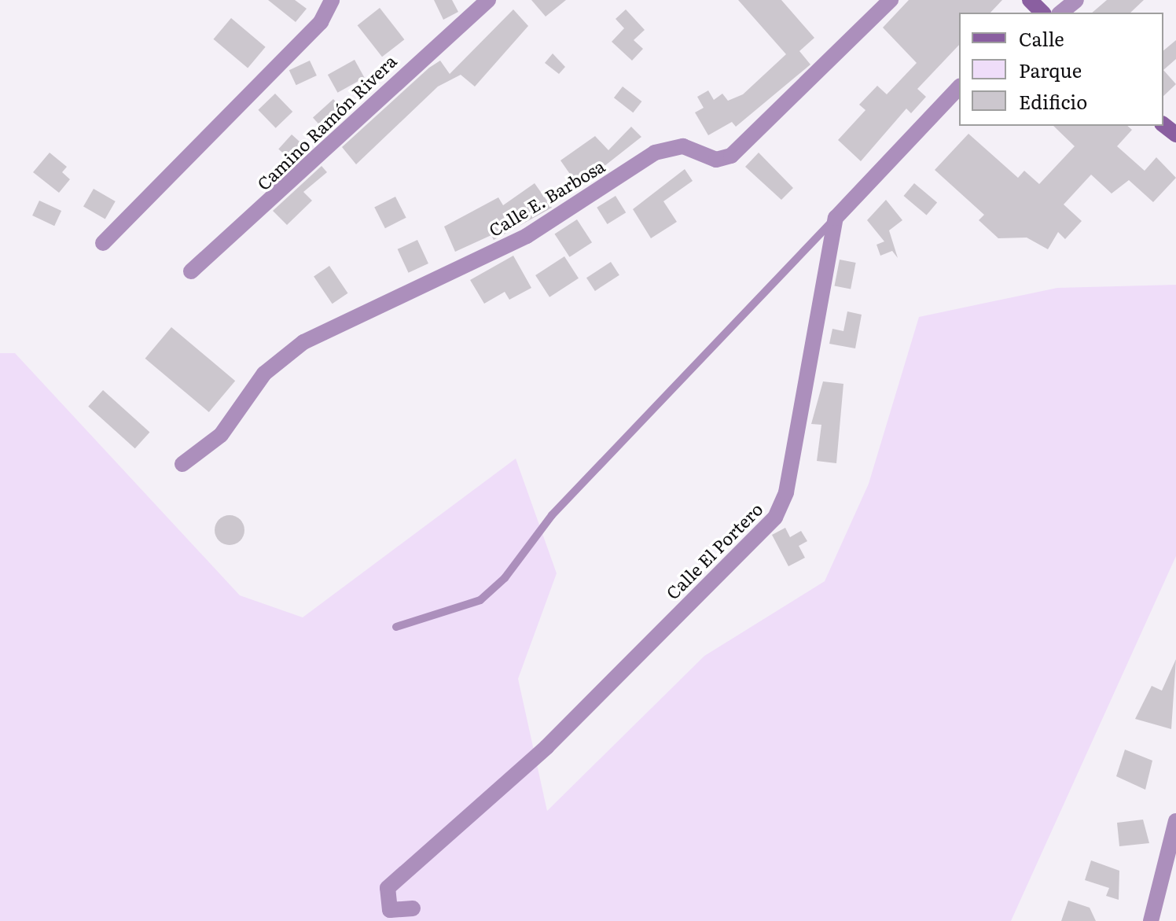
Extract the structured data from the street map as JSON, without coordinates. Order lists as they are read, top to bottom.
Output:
{
  "streets": {
    "street": ["Camino Ramón Rivera", "Calle E. Barbosa", "Calle El Portero"]
  },
  "legend": ["Calle", "Parque", "Edificio"]
}
